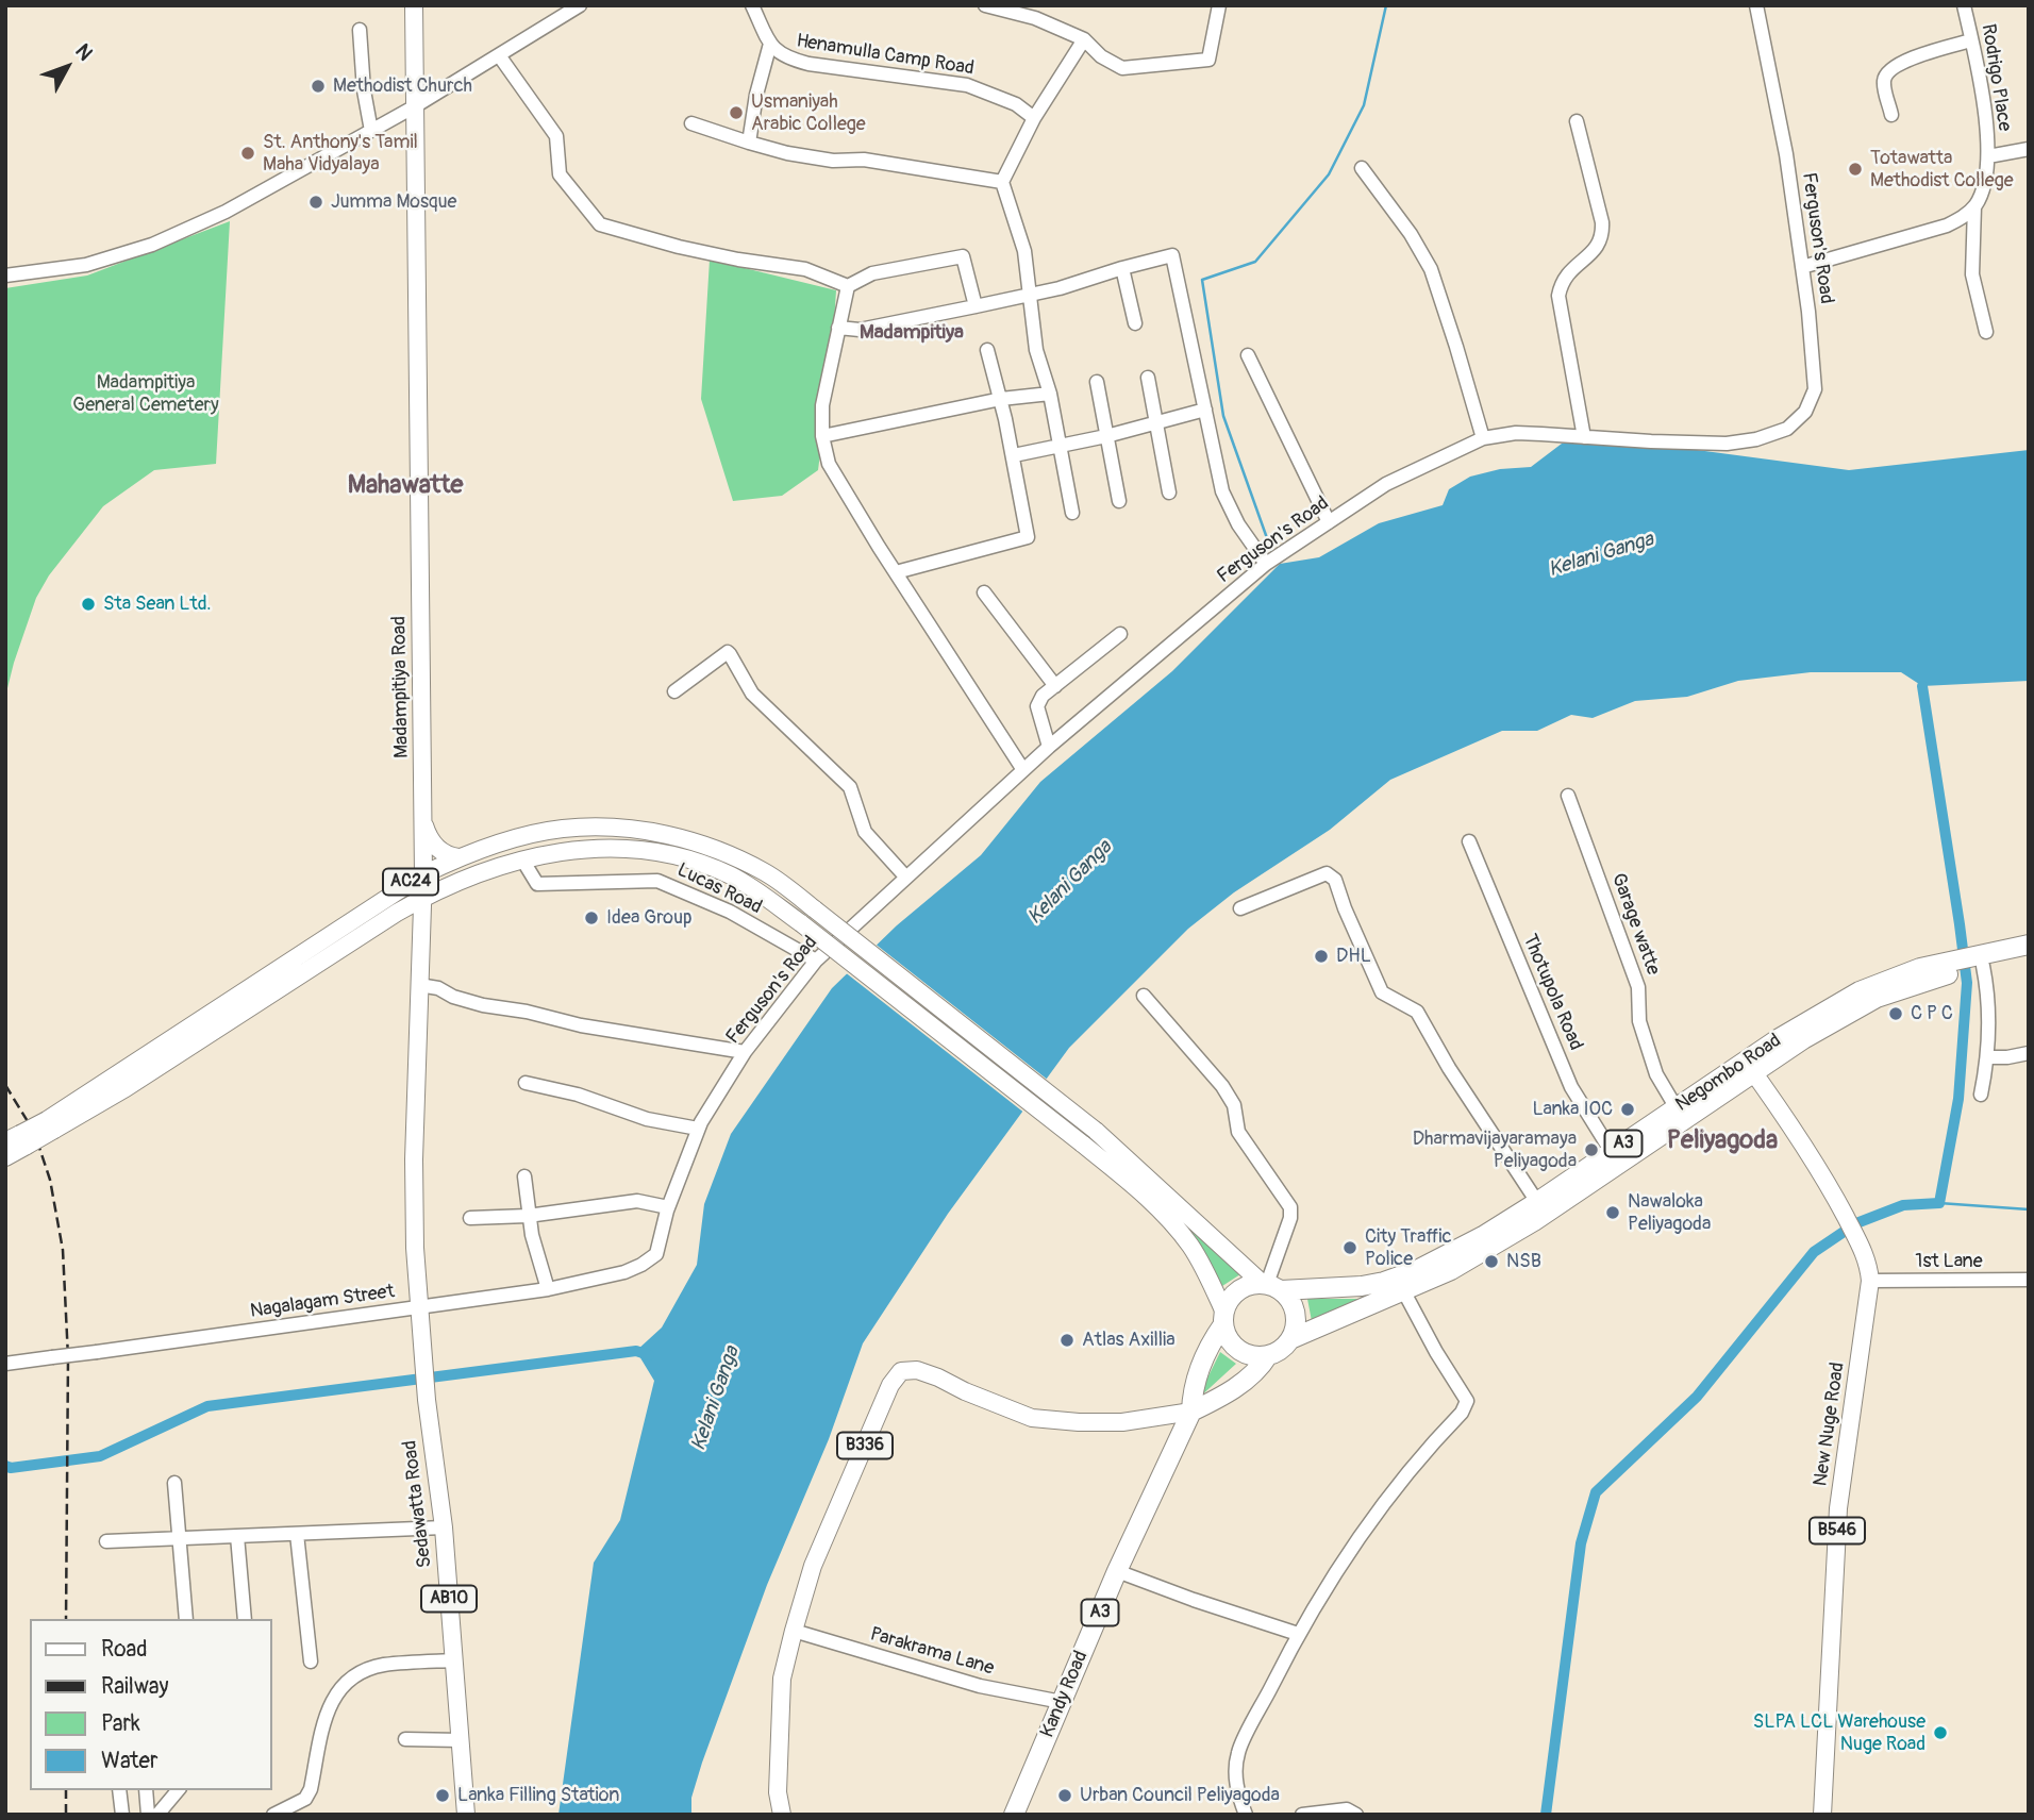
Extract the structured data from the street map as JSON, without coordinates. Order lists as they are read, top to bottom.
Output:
{
  "streets": {
    "highway": ["Negombo Road", "A3", "Kandy Road"],
    "main road": [
      "Madampitiya Road",
      "AC24",
      "New Nuge Road",
      "B336",
      "Sedawatta Road",
      "B546",
      "AB10"
    ],
    "street": [
      "Henamulla Camp Road",
      "Rodrigo Place",
      "Ferguson's Road",
      "Lucas Road",
      "Garage watte",
      "Thotupola Road",
      "1st Lane",
      "Nagalagam Street",
      "Parakrama Lane"
    ]
  },
  "crossings": [
    ["Ferguson's Road", "Lucas Road"],
    ["Ferguson's Road", "Nagalagam Street"],
    ["Madampitiya Road", "AC24"],
    ["Madampitiya Road", "Nagalagam Street"],
    ["Madampitiya Road", "Sedawatta Road"],
    ["AC24", "Lucas Road"],
    ["AC24", "Negombo Road"],
    ["AC24", "Kandy Road"],
    ["Garage watte", "Negombo Road"],
    ["Thotupola Road", "Negombo Road"],
    ["Negombo Road", "New Nuge Road"],
    ["Negombo Road", "Kandy Road"],
    ["1st Lane", "New Nuge Road"],
    ["B336", "Parakrama Lane"],
    ["B336", "Kandy Road"],
    ["Parakrama Lane", "Kandy Road"]
  ],
  "districts": ["Madampitiya", "Mahawatte", "Peliyagoda"],
  "water": ["Kelani Ganga"],
  "parks": ["Madampitiya General Cemetery"],
  "places": [
    "Methodist Church",
    "Usmaniyah Arabic College",
    "St. Anthony's Tamil Maha Vidyalaya",
    "Totawatta Methodist College",
    "Jumma Mosque",
    "Sta Sean Ltd.",
    "Idea Group",
    "DHL",
    "C P C",
    "Lanka IOC",
    "Dharmavijayaramaya Peliyagoda",
    "Nawaloka Peliyagoda",
    "City Traffic Police",
    "NSB",
    "Atlas Axillia",
    "SLPA LCL Warehouse Nuge Road",
    "Lanka Filling Station",
    "Urban Council Peliyagoda"
  ],
  "legend": [
    "Road",
    "Railway",
    "Park",
    "Water"
  ],
  "north": "top right"
}
